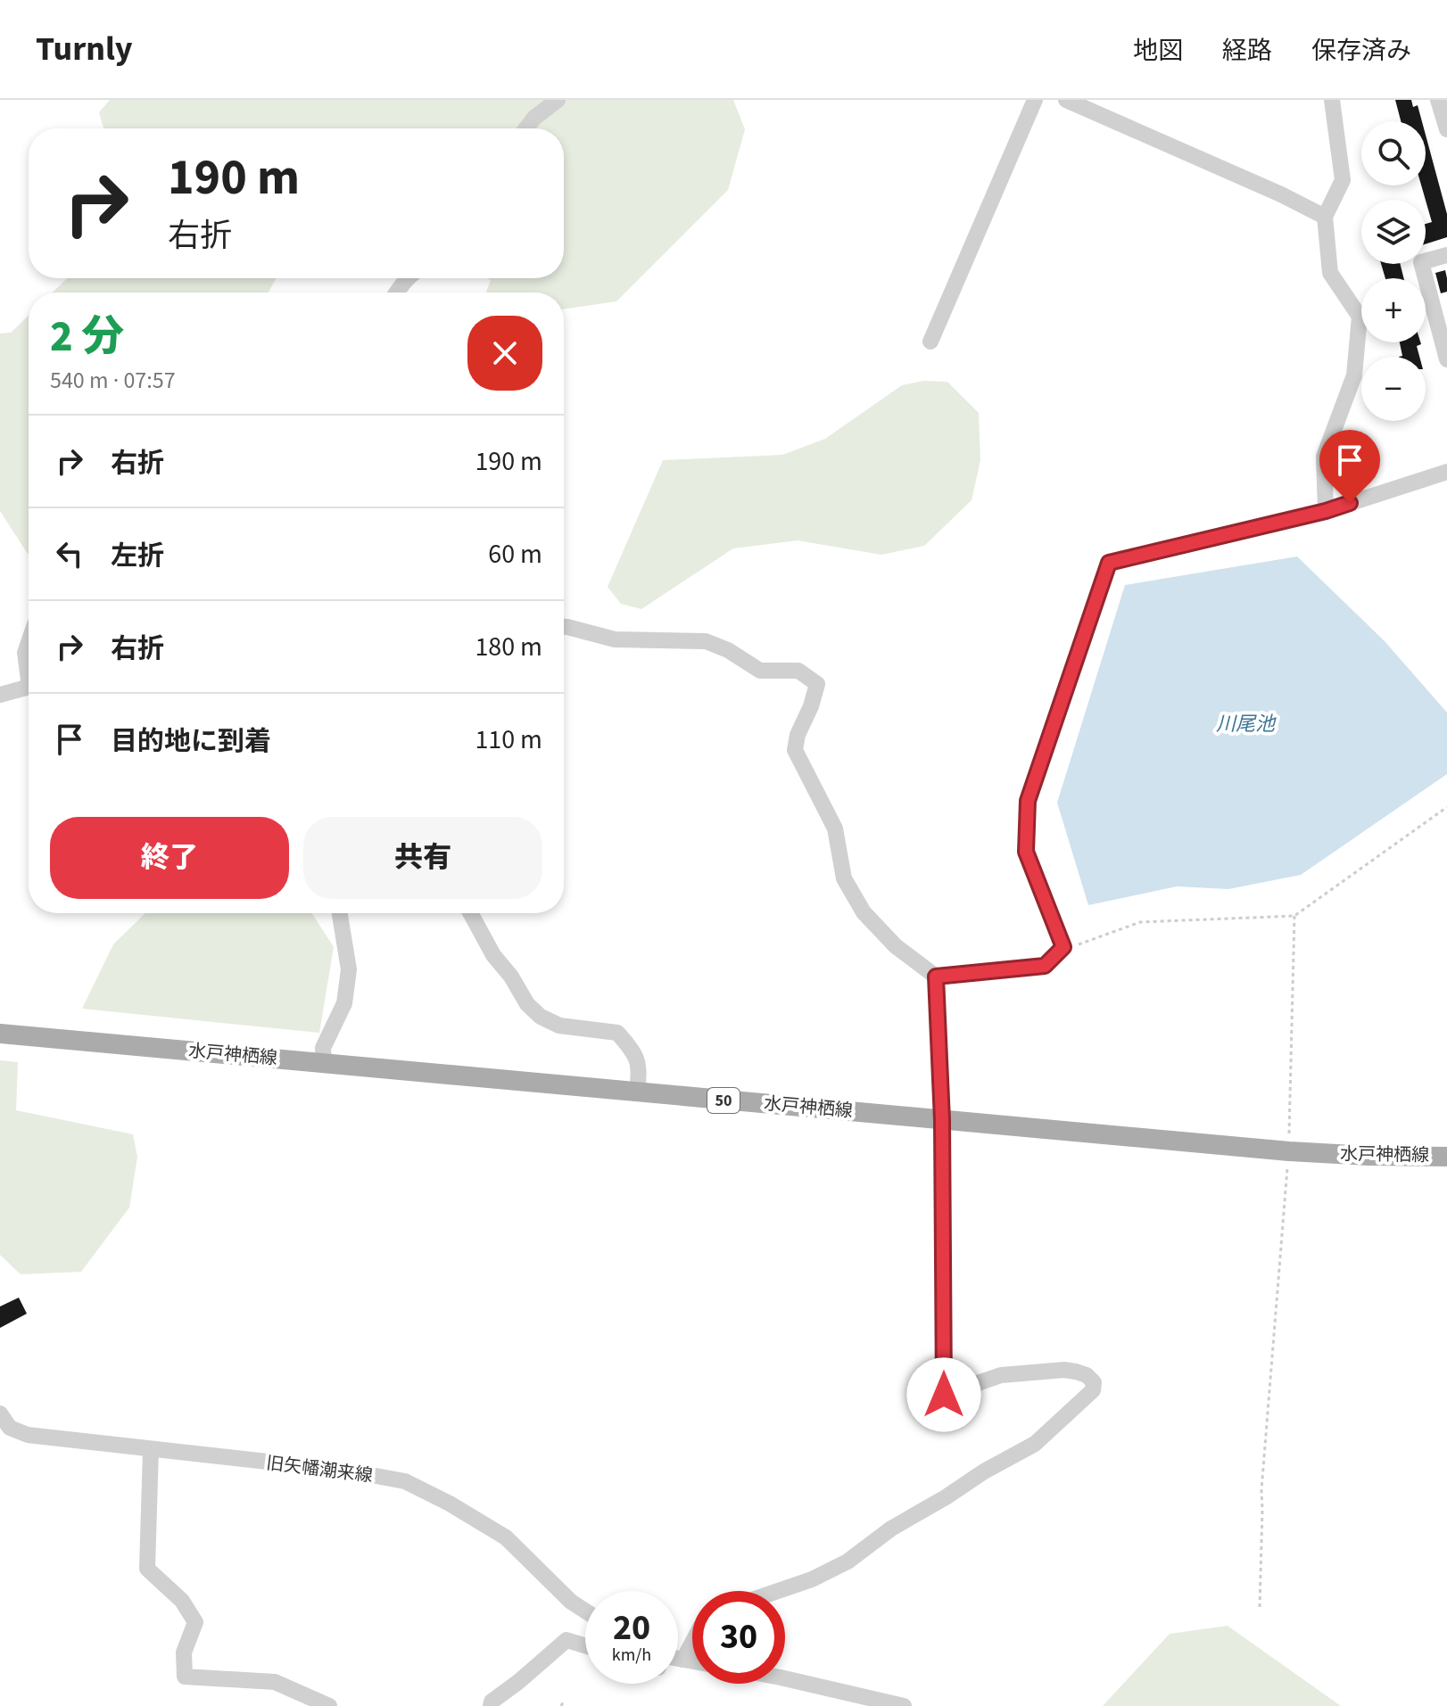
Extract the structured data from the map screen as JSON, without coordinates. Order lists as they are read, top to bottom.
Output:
{
  "streets": {
    "main road": ["水戸神栖線", "50"],
    "street": ["旧矢幡潮来線"]
  },
  "water": ["川尾池"],
  "page": {
    "header": "Turnly",
    "nav": ["地図", "経路", "保存済み"],
    "map_buttons": ["+", "−"],
    "turn": ["190 m", "右折"],
    "heading": ["2 分", "540 m · 07:57"],
    "list": [
      {
        "name": "右折",
        "value": "190 m"
      },
      {
        "name": "左折",
        "value": "60 m"
      },
      {
        "name": "右折",
        "value": "180 m"
      },
      {
        "name": "目的地に到着",
        "value": "110 m"
      }
    ],
    "buttons": ["終了", "共有"],
    "speed": "20 km/h",
    "limit": "30"
  }
}
